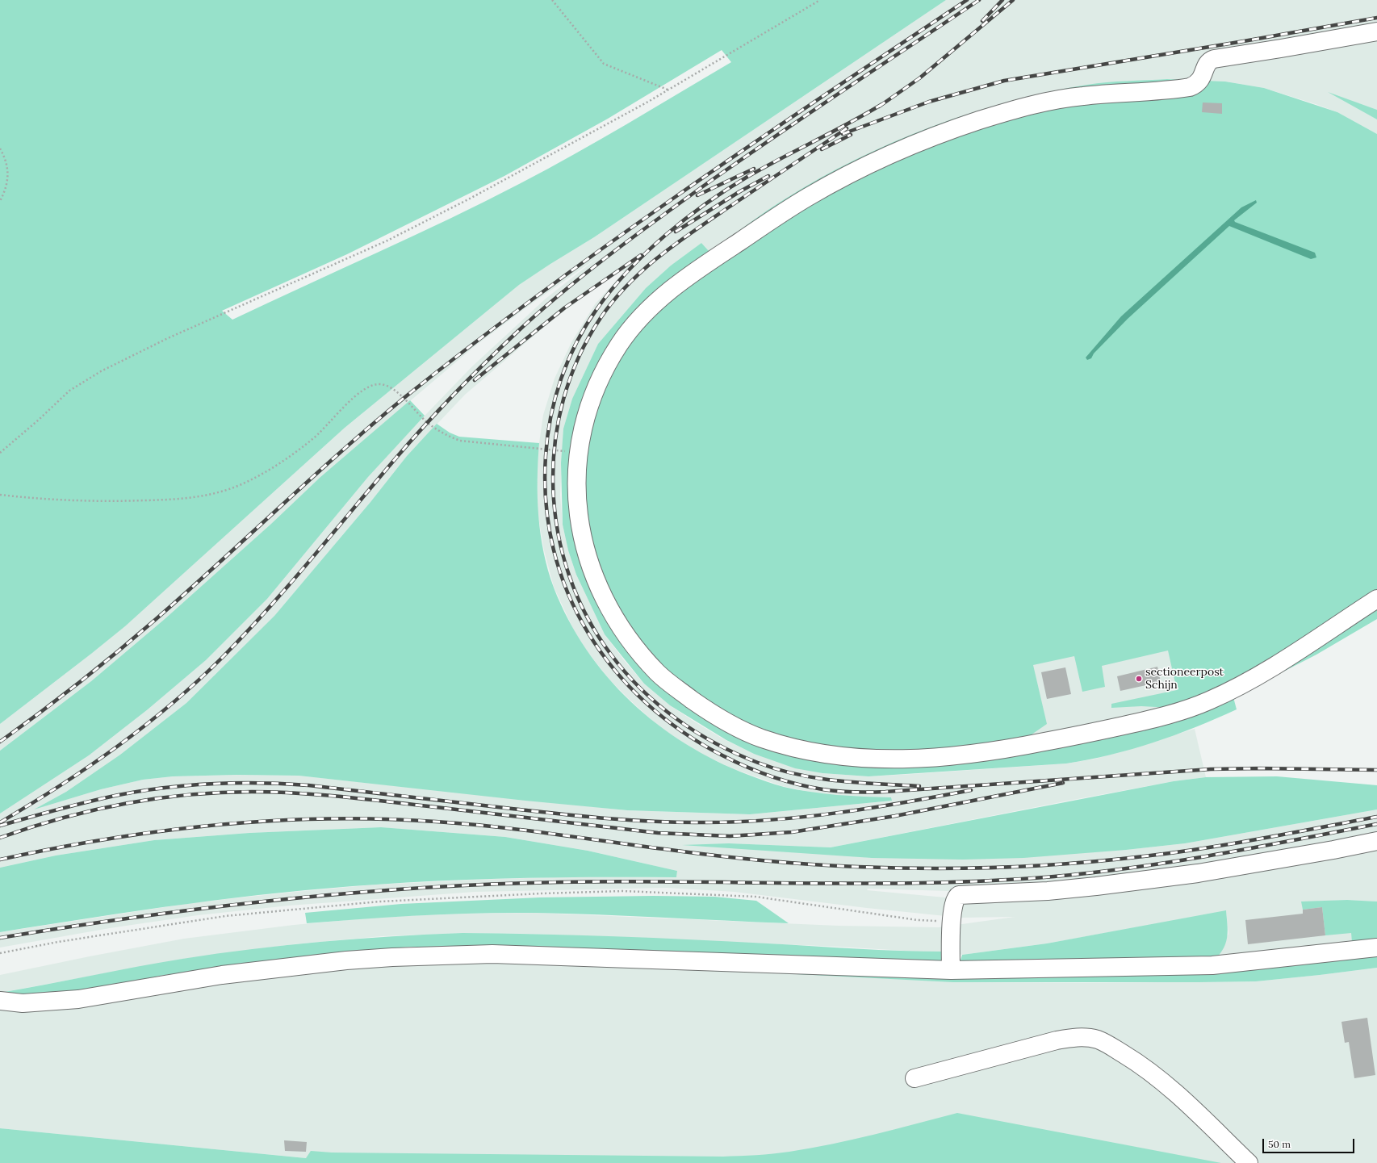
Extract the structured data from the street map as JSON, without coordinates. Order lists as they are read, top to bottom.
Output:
{
  "places": ["sectioneerpost Schijn"],
  "scale_bar": "50 m"
}
